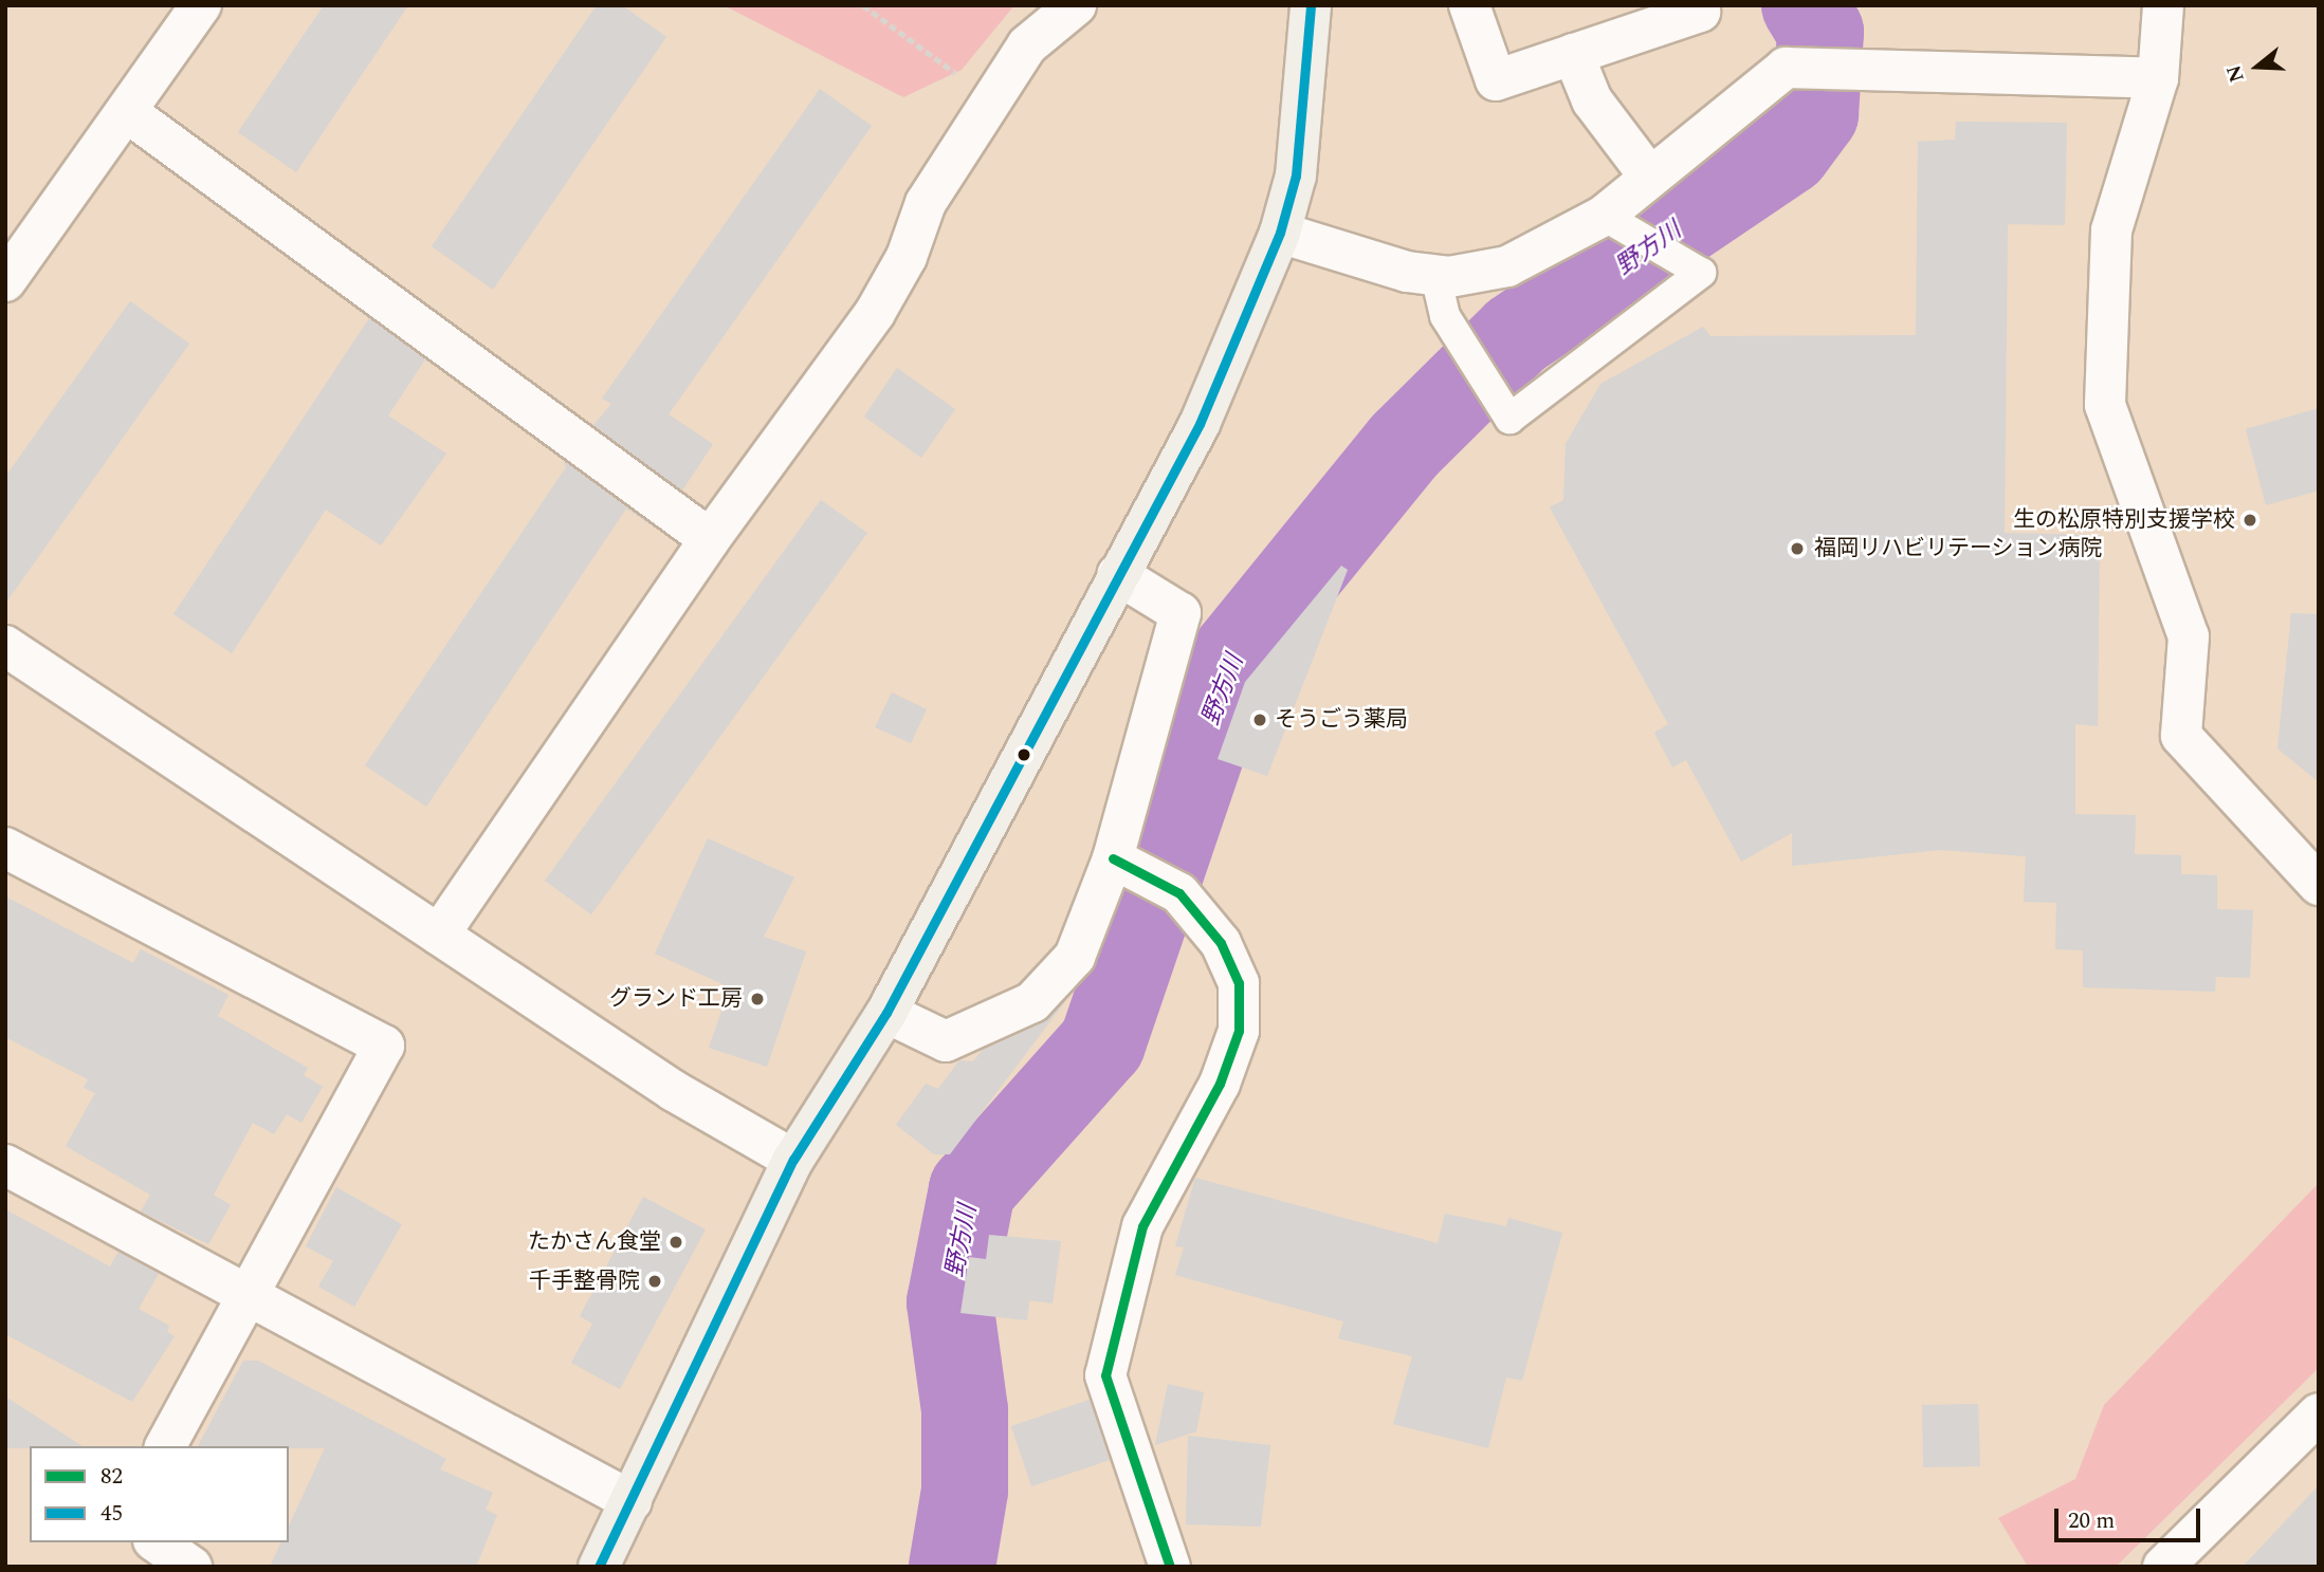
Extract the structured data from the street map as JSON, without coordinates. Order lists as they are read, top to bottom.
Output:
{
  "water": ["野方川"],
  "places": [
    "生の松原特別支援学校",
    "福岡リハビリテーション病院",
    "そうごう薬局",
    "グランド工房",
    "たかさん食堂",
    "千手整骨院"
  ],
  "lines": ["transit line 45", "transit line 82"],
  "legend": ["82", "45"],
  "scale_bar": "20 m",
  "north": "left"
}
